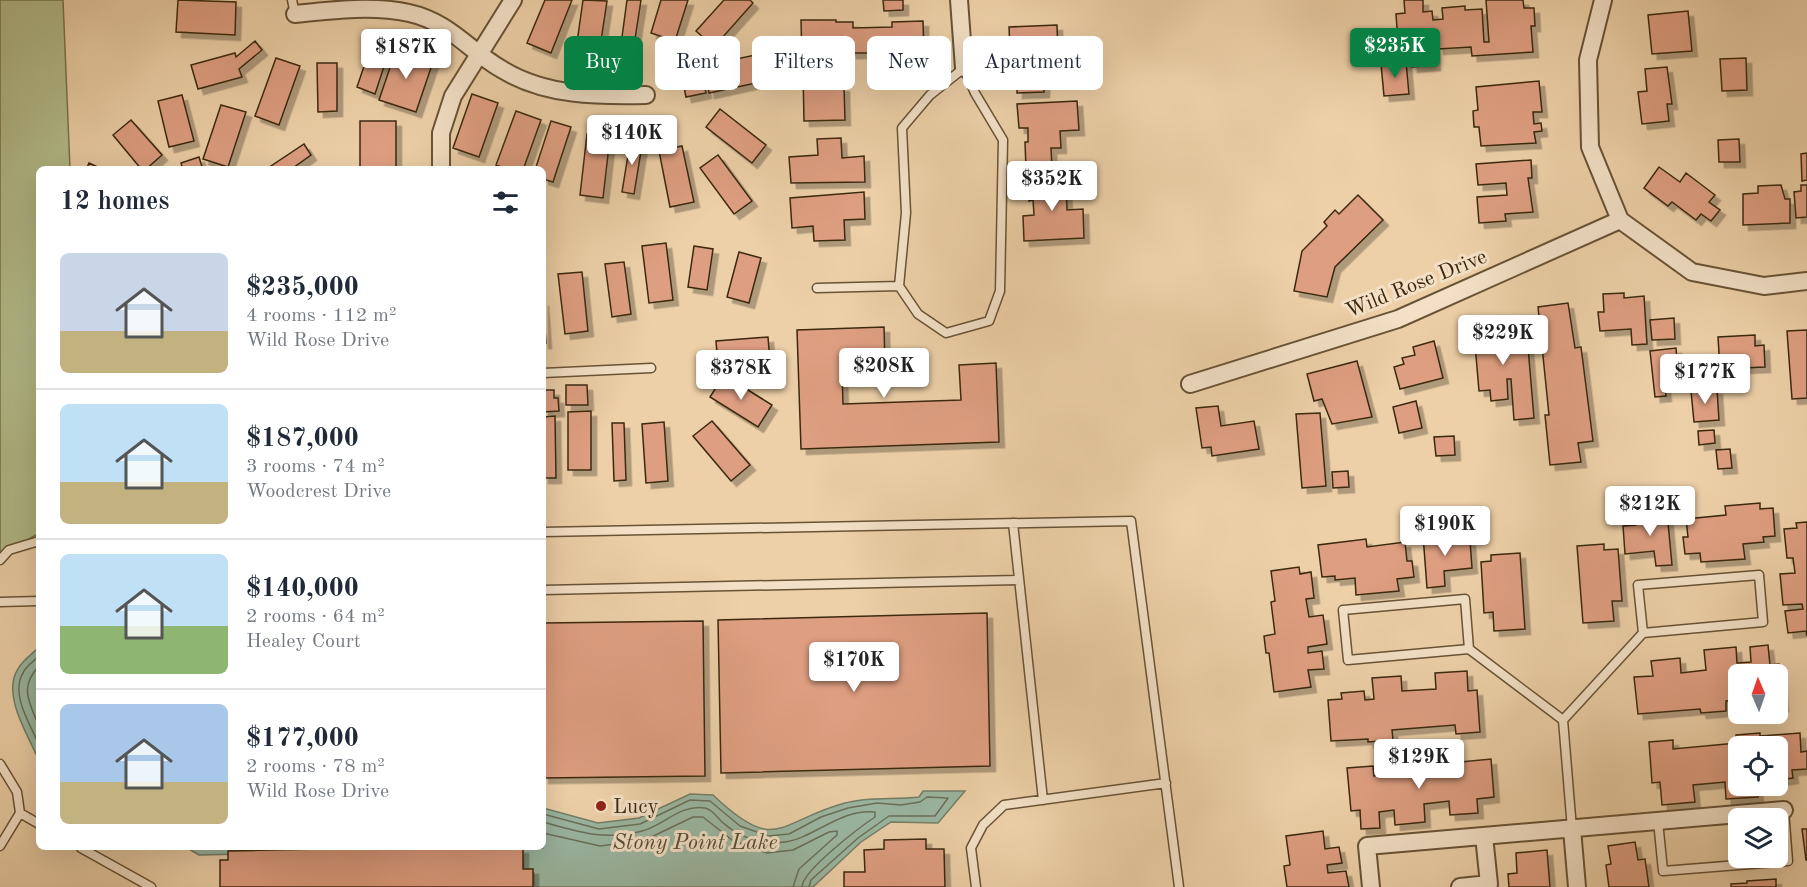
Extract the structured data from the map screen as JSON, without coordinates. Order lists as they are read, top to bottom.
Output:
{
  "streets": {
    "street": ["Wild Rose Drive"]
  },
  "water": ["Stony Point Lake"],
  "places": ["Lucy"],
  "north": "top",
  "page": {
    "price": [
      "$235K",
      "$187K",
      "$140K",
      "$352K",
      "$229K",
      "$208K",
      "$378K",
      "$177K",
      "$212K",
      "$190K",
      "$170K",
      "$129K"
    ],
    "chip": [
      "Buy",
      "Rent",
      "Filters",
      "New",
      "Apartment"
    ],
    "heading": "12 homes",
    "list": [
      {
        "name": "$235,000",
        "note": "4 rooms · 112 m² · Wild Rose Drive"
      },
      {
        "name": "$187,000",
        "note": "3 rooms · 74 m² · Woodcrest Drive"
      },
      {
        "name": "$140,000",
        "note": "2 rooms · 64 m² · Healey Court"
      },
      {
        "name": "$177,000",
        "note": "2 rooms · 78 m² · Wild Rose Drive"
      }
    ]
  }
}
